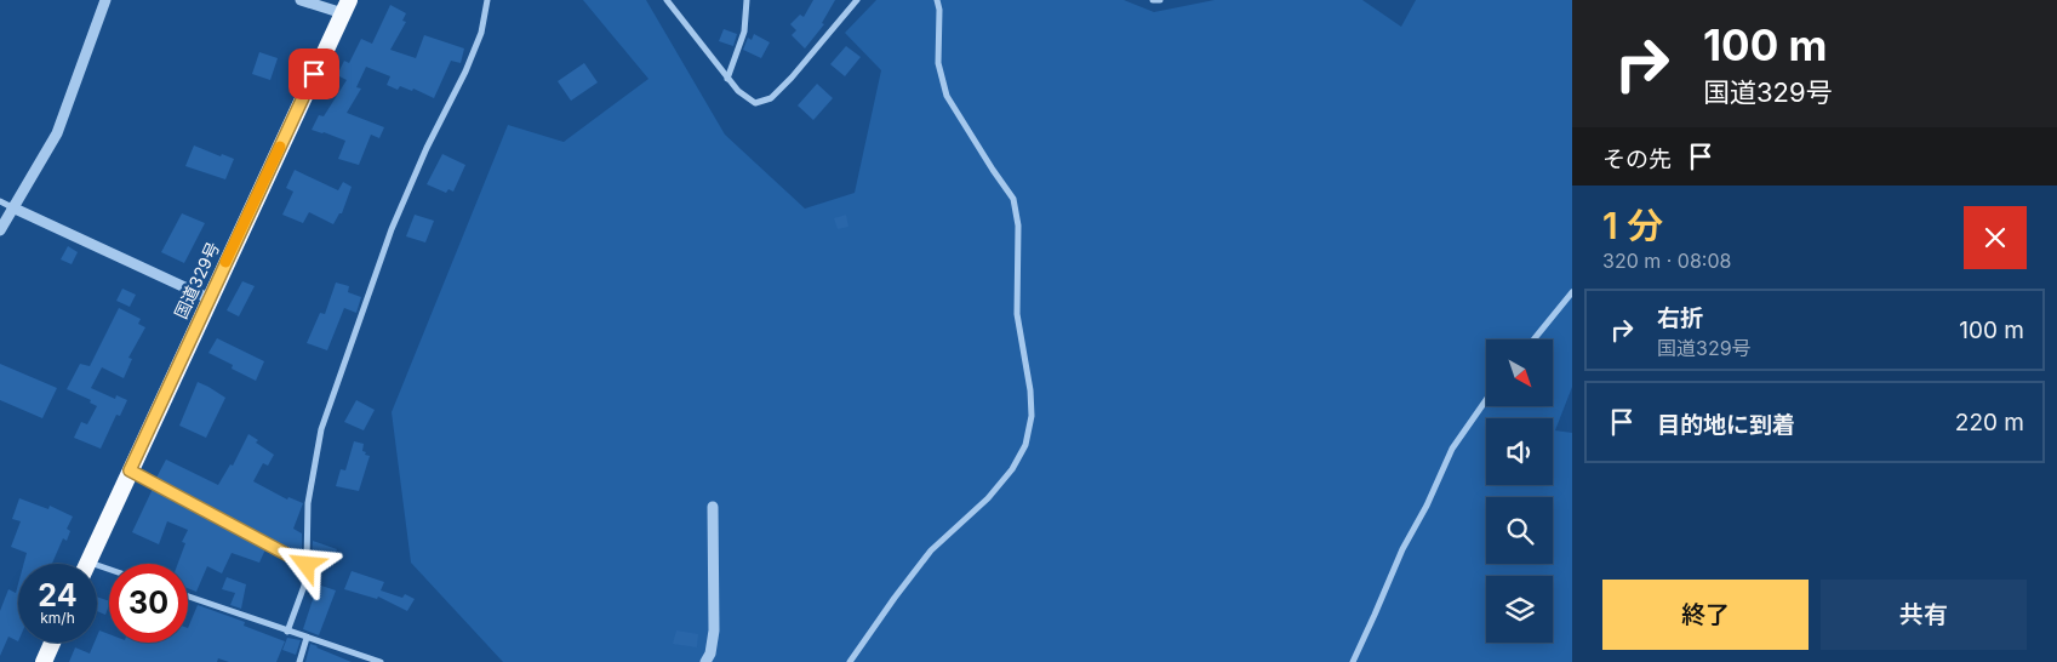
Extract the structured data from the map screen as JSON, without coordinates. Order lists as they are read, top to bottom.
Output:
{
  "streets": {
    "highway": ["国道329号"]
  },
  "north": "bottom right",
  "page": {
    "turn": ["100 m", "国道329号"],
    "then": "その先",
    "heading": ["1 分", "320 m · 08:08"],
    "list": [
      {
        "name": "右折",
        "note": "国道329号",
        "value": "100 m"
      },
      {
        "name": "目的地に到着",
        "value": "220 m"
      }
    ],
    "speed": "24 km/h",
    "limit": "30",
    "buttons": ["終了", "共有"]
  }
}
